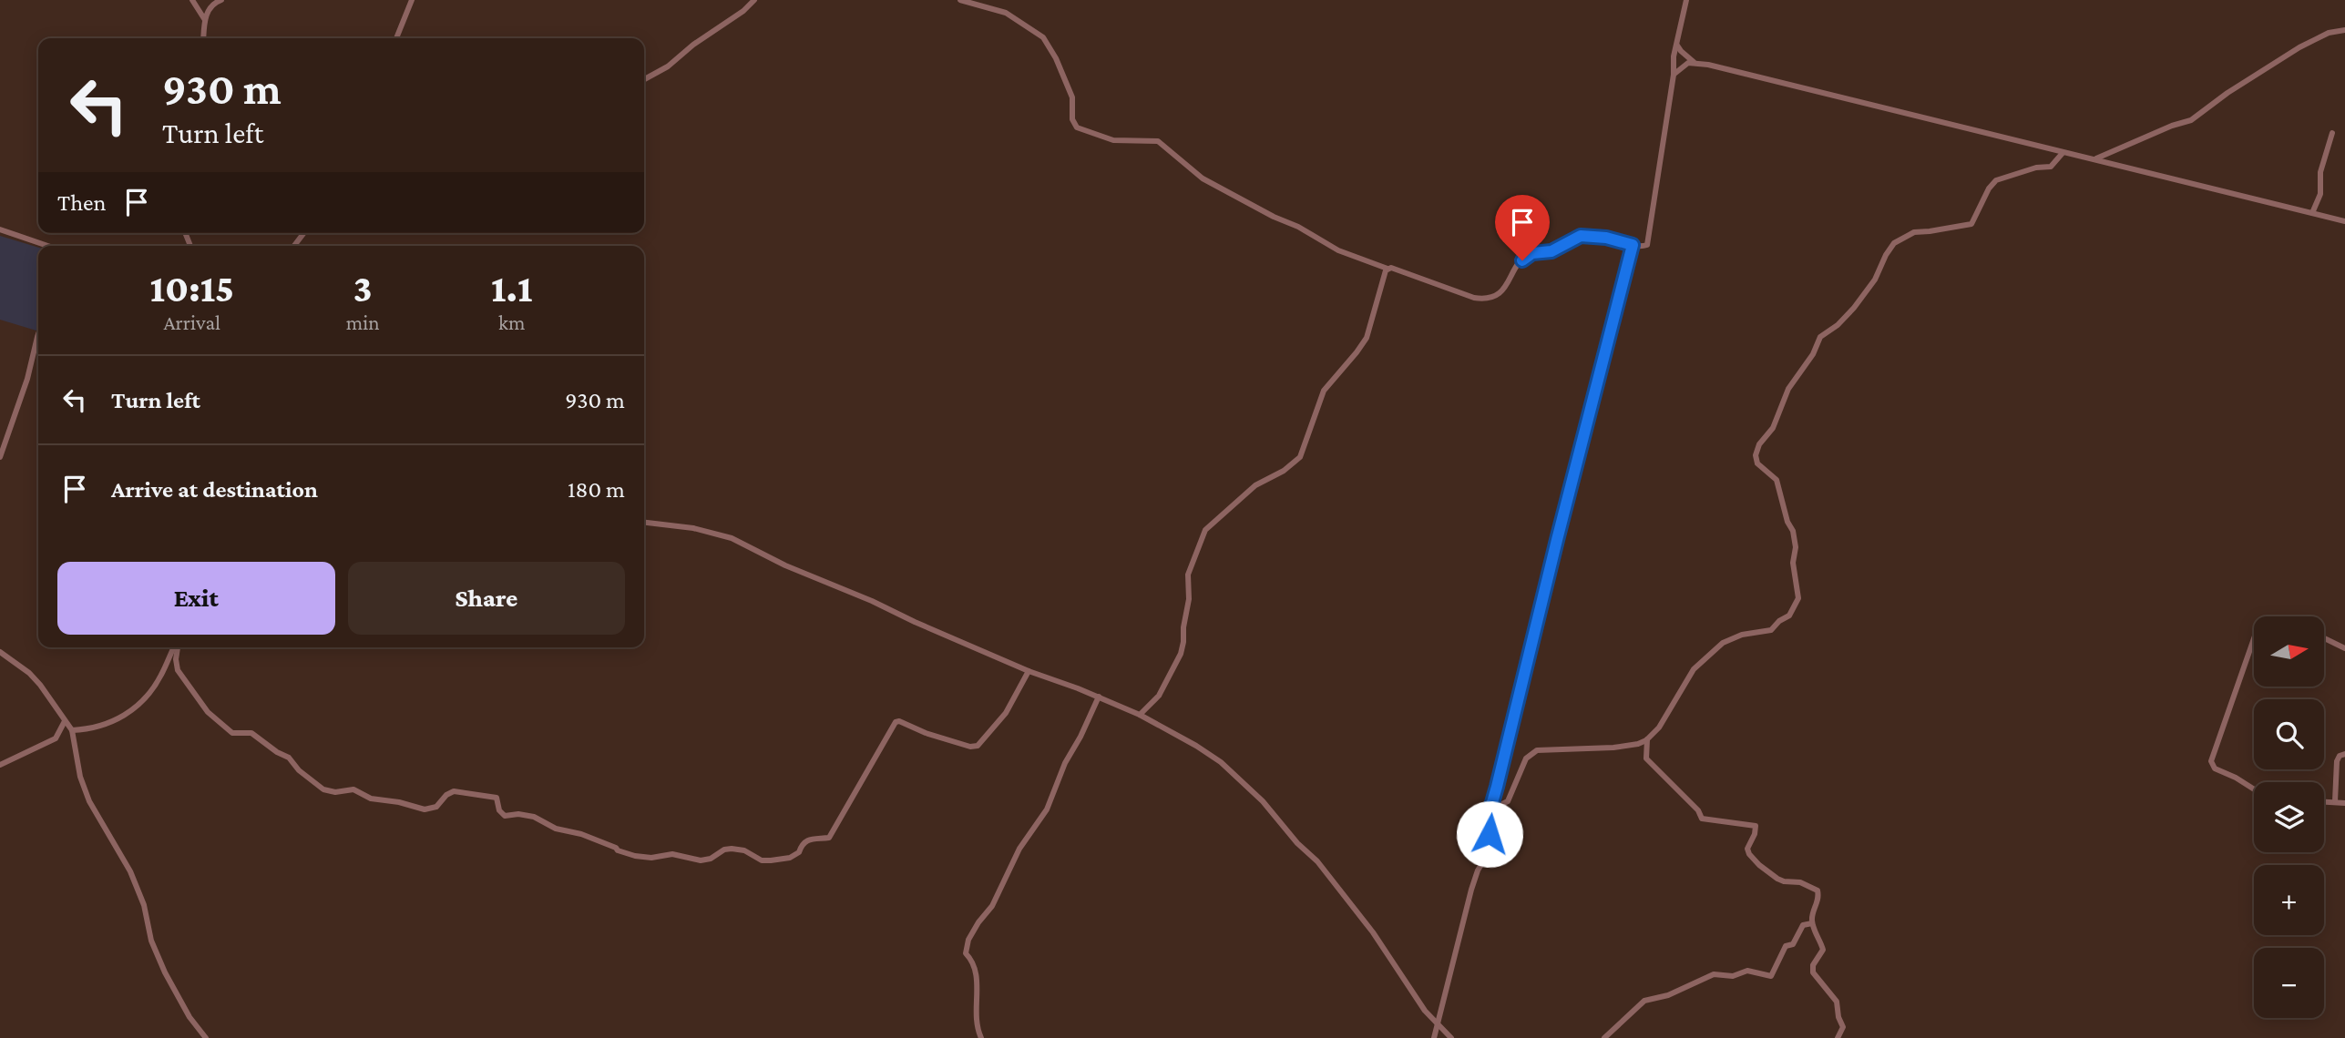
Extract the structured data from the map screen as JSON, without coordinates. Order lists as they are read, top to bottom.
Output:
{
  "north": "right",
  "page": {
    "turn": ["930 m", "Turn left"],
    "then": "Then",
    "eta": [
      "10:15",
      "Arrival",
      "3",
      "min",
      "1.1",
      "km"
    ],
    "list": [
      {
        "name": "Turn left",
        "value": "930 m"
      },
      {
        "name": "Arrive at destination",
        "value": "180 m"
      }
    ],
    "buttons": ["Exit", "Share"],
    "map_buttons": ["+", "−"]
  }
}
